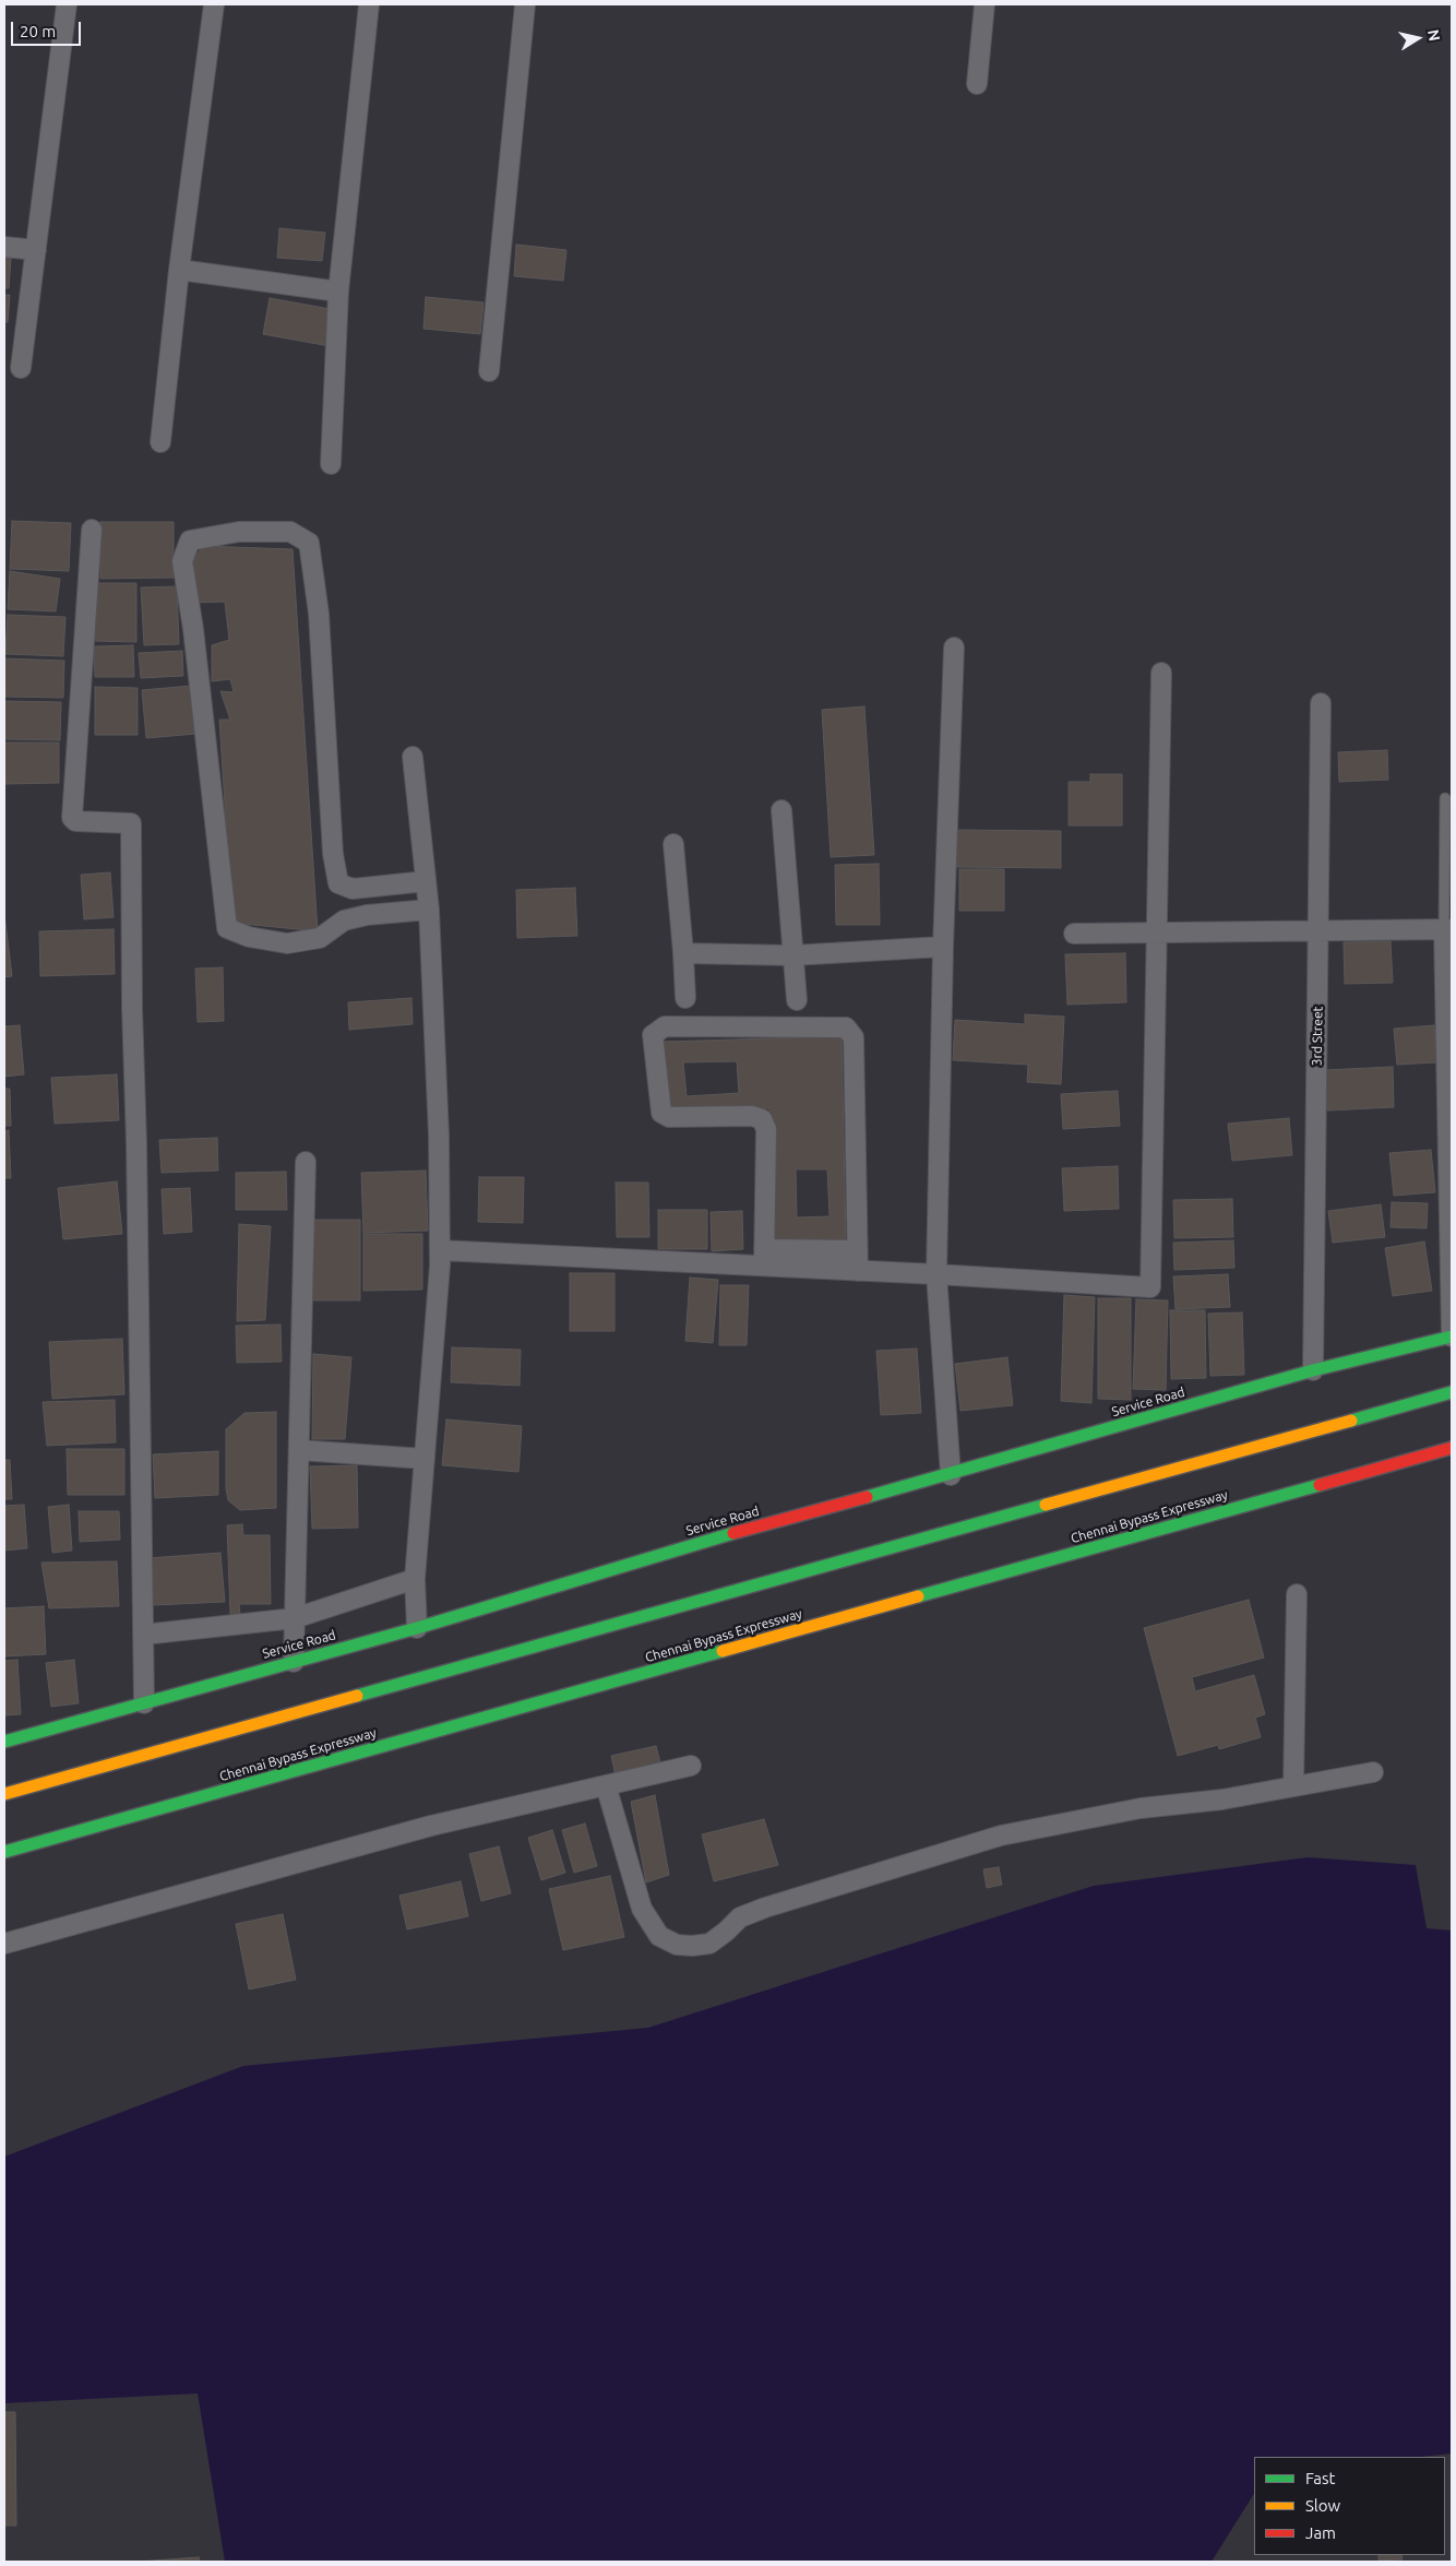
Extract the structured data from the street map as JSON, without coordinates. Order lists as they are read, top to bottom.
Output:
{
  "streets": {
    "main road": ["Service Road", "Chennai Bypass Expressway"],
    "street": ["3rd Street"]
  },
  "crossings": [
    ["3rd Street", "Service Road"]
  ],
  "legend": ["Fast", "Slow", "Jam"],
  "scale_bar": "20 m",
  "north": "right"
}
